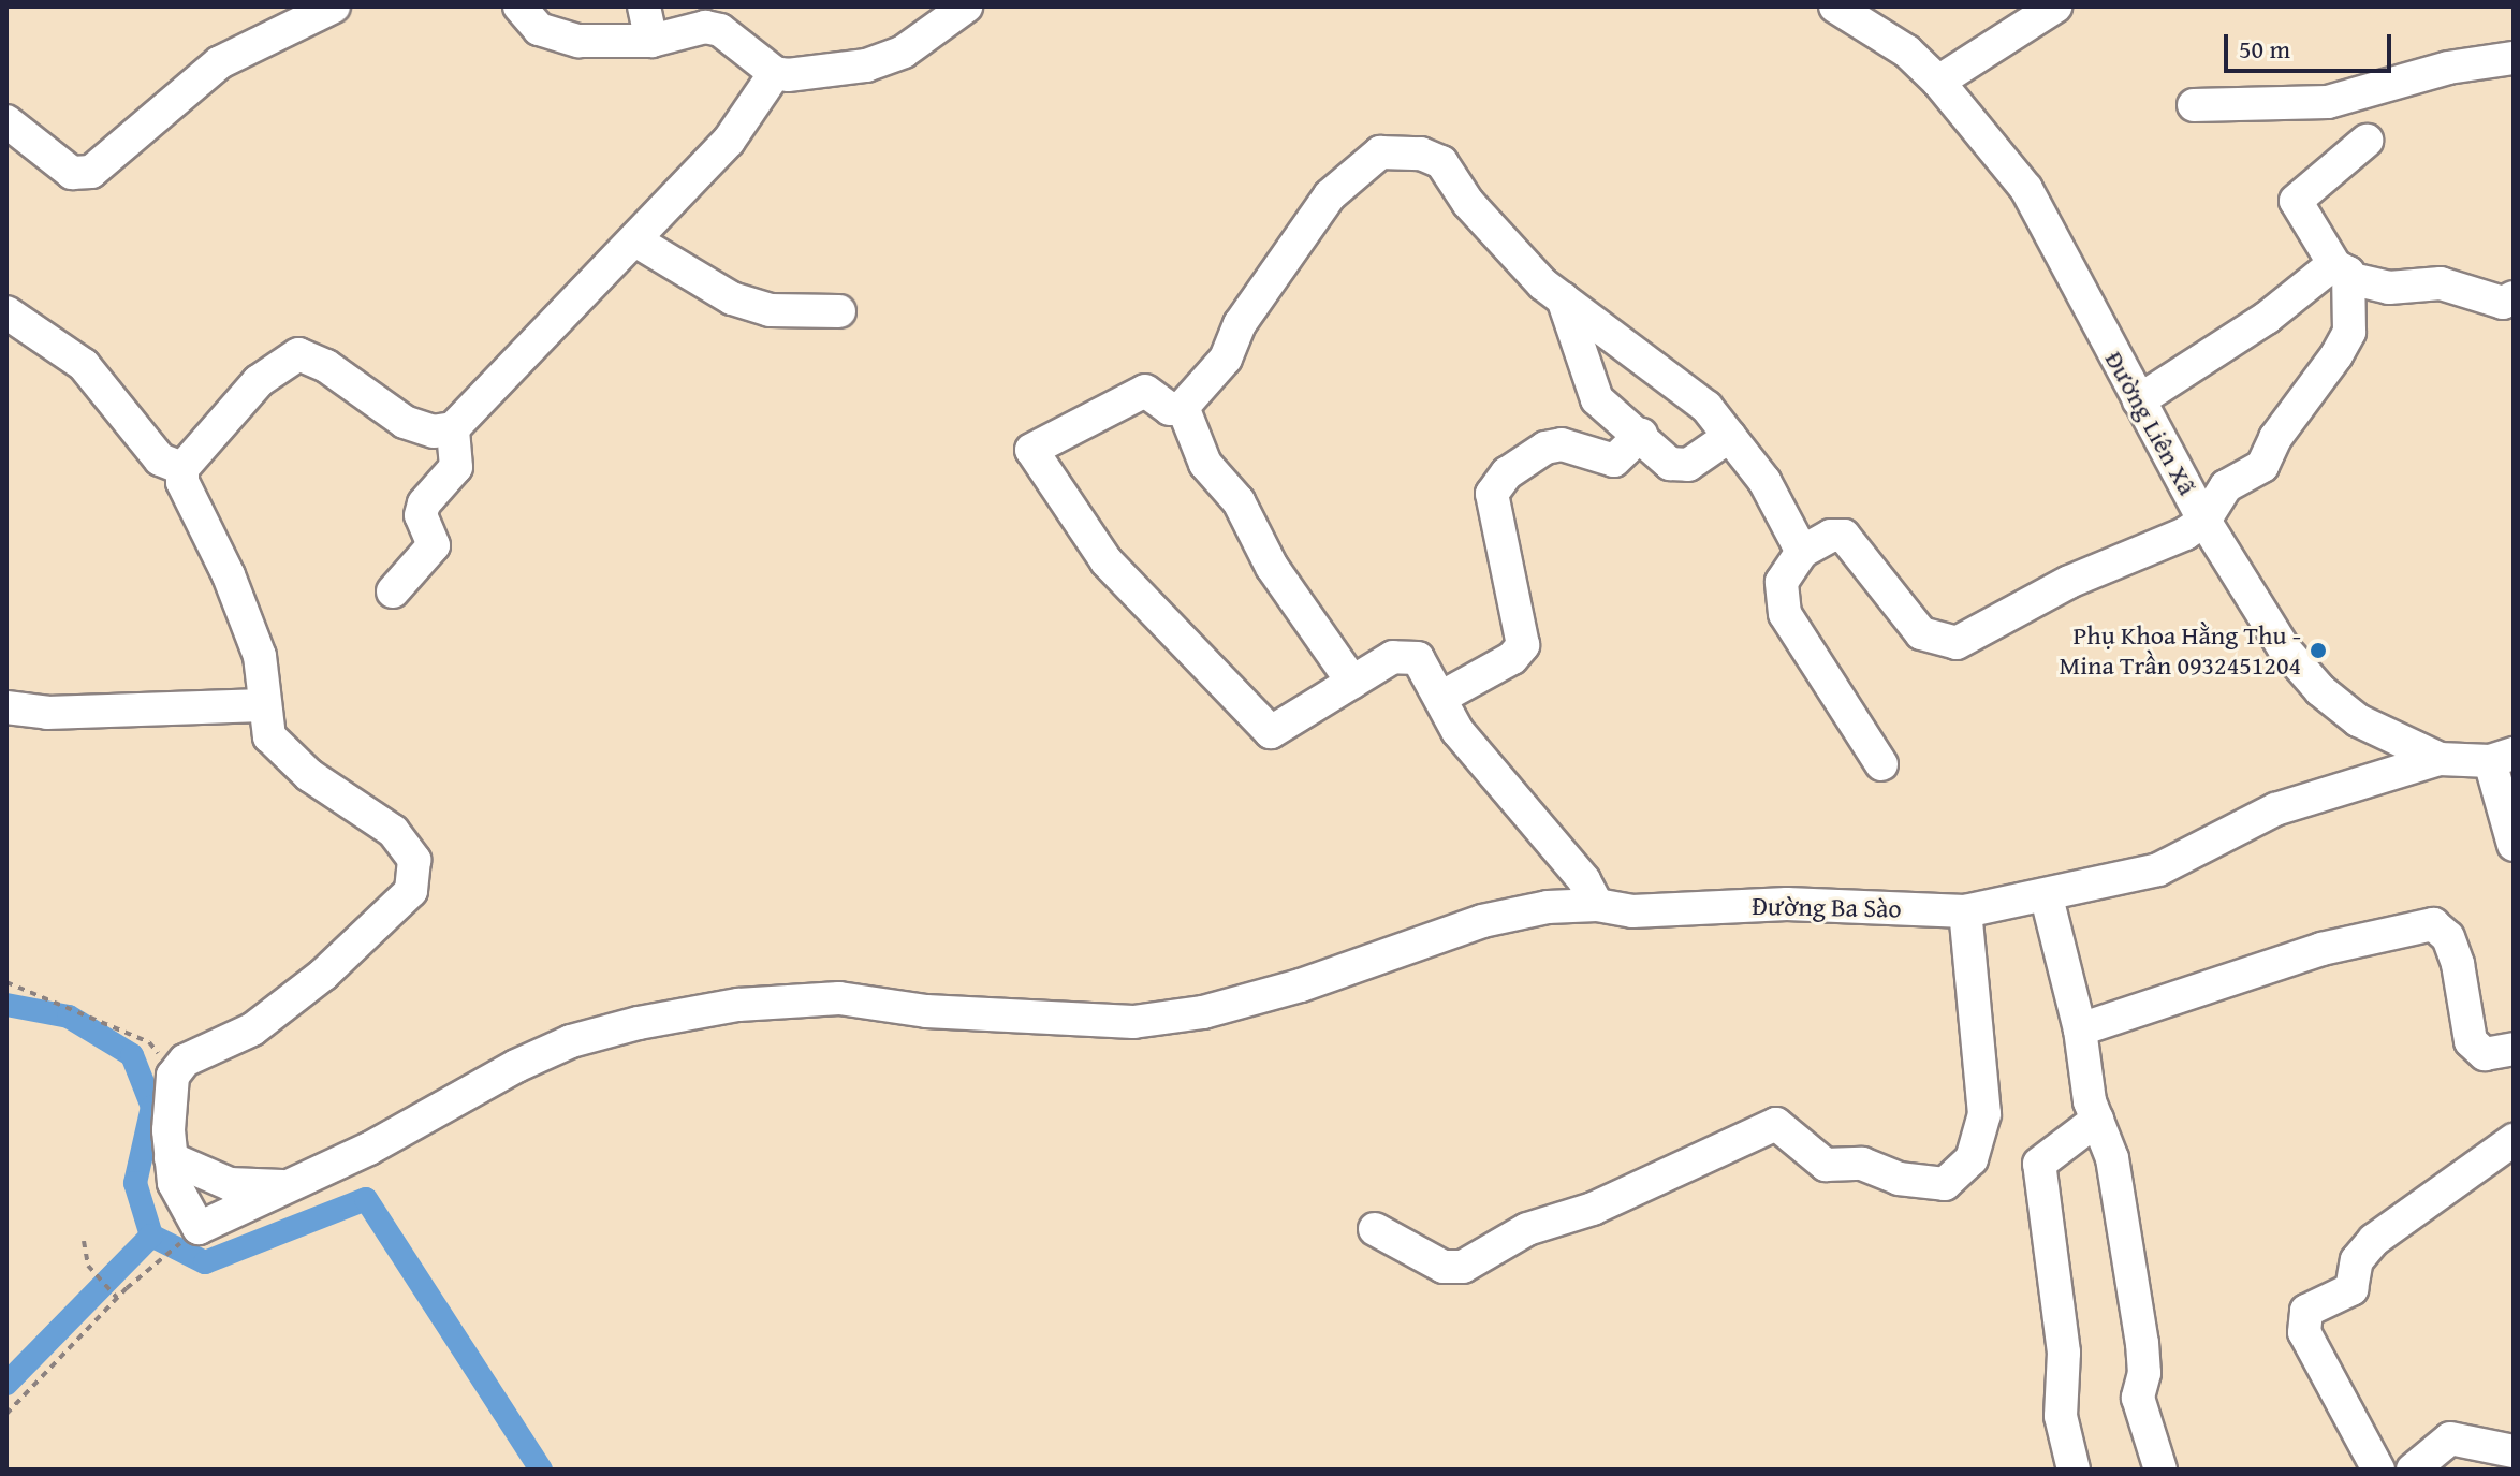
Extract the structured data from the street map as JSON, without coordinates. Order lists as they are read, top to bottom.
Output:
{
  "streets": {
    "street": ["Đường Liên Xã", "Đường Ba Sào"]
  },
  "crossings": [
    ["Đường Liên Xã", "Đường Ba Sào"]
  ],
  "places": ["Phụ Khoa Hằng Thu - Mina Trần 0932451204"],
  "scale_bar": "50 m"
}
